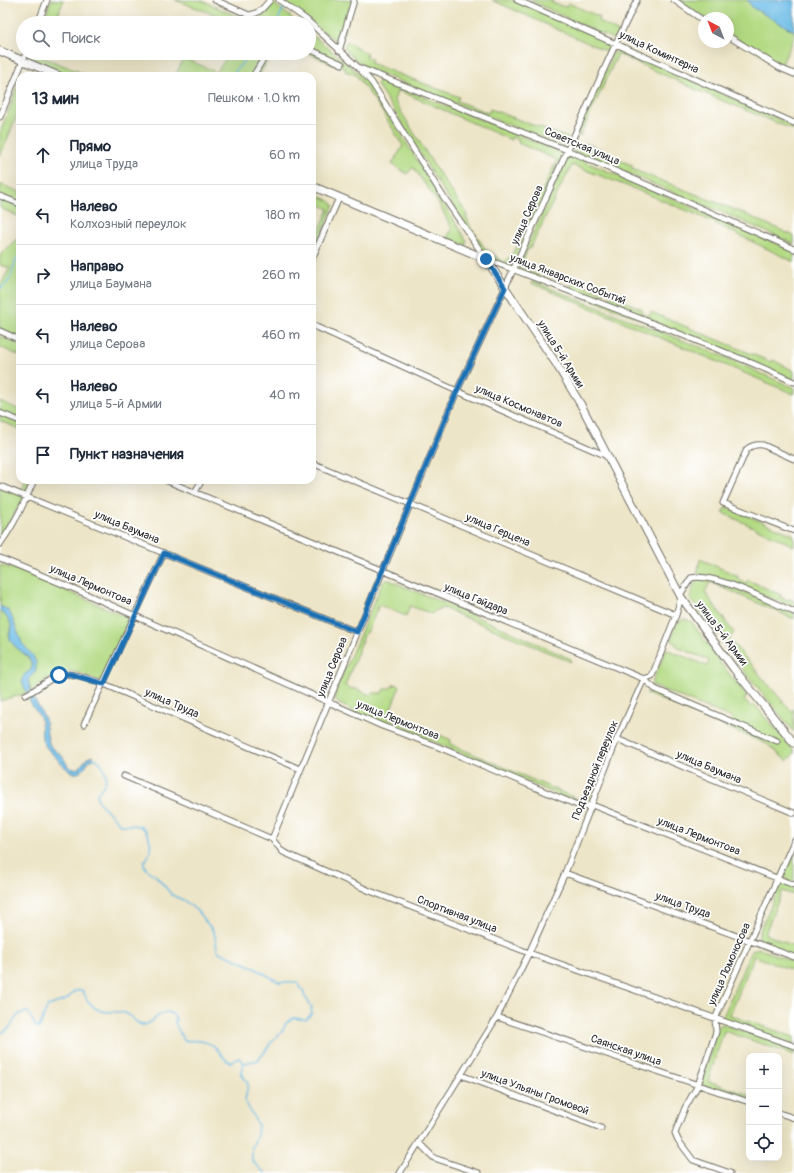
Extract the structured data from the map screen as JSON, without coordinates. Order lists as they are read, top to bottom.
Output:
{
  "streets": {
    "street": [
      "улица Коминтерна",
      "Советская улица",
      "улица Серова",
      "улица Январских Событий",
      "улица 5-й Армии",
      "улица Космонавтов",
      "улица Баумана",
      "улица Герцена",
      "улица Лермонтова",
      "улица Гайдара",
      "улица Труда",
      "Подъездной переулок",
      "Спортивная улица",
      "улица Ломоносова",
      "Саянская улица",
      "улица Ульяны Громовой"
    ]
  },
  "crossings": [
    ["улица Коминтерна", "улица Серова"],
    ["Советская улица", "улица Серова"],
    ["Советская улица", "улица 5-й Армии"],
    ["улица Серова", "улица Январских Событий"],
    ["улица Серова", "улица 5-й Армии"],
    ["улица Серова", "улица Космонавтов"],
    ["улица Серова", "улица Баумана"],
    ["улица Серова", "улица Герцена"],
    ["улица Серова", "улица Лермонтова"],
    ["улица Серова", "улица Гайдара"],
    ["улица Серова", "улица Труда"],
    ["улица Серова", "Спортивная улица"],
    ["улица Январских Событий", "улица 5-й Армии"],
    ["улица 5-й Армии", "улица Космонавтов"],
    ["улица 5-й Армии", "Подъездной переулок"],
    ["улица Баумана", "Подъездной переулок"],
    ["улица Герцена", "Подъездной переулок"],
    ["улица Лермонтова", "Подъездной переулок"],
    ["улица Лермонтова", "улица Ломоносова"],
    ["улица Гайдара", "Подъездной переулок"],
    ["улица Труда", "Подъездной переулок"],
    ["улица Труда", "улица Ломоносова"],
    ["Подъездной переулок", "Спортивная улица"],
    ["Подъездной переулок", "Саянская улица"],
    ["Подъездной переулок", "улица Ульяны Громовой"],
    ["Спортивная улица", "улица Ломоносова"],
    ["улица Ломоносова", "Саянская улица"]
  ],
  "north": "top left",
  "page": {
    "search": "Поиск",
    "heading": ["13 мин", "Пешком · 1.0 km"],
    "list": [
      ["Прямо", "улица Труда", "60 m"],
      ["Налево", "Колхозный переулок", "180 m"],
      ["Направо", "улица Баумана", "260 m"],
      ["Налево", "улица Серова", "460 m"],
      ["Налево", "улица 5-й Армии", "40 m"],
      "Пункт назначения"
    ],
    "map_buttons": ["+", "−"]
  }
}
